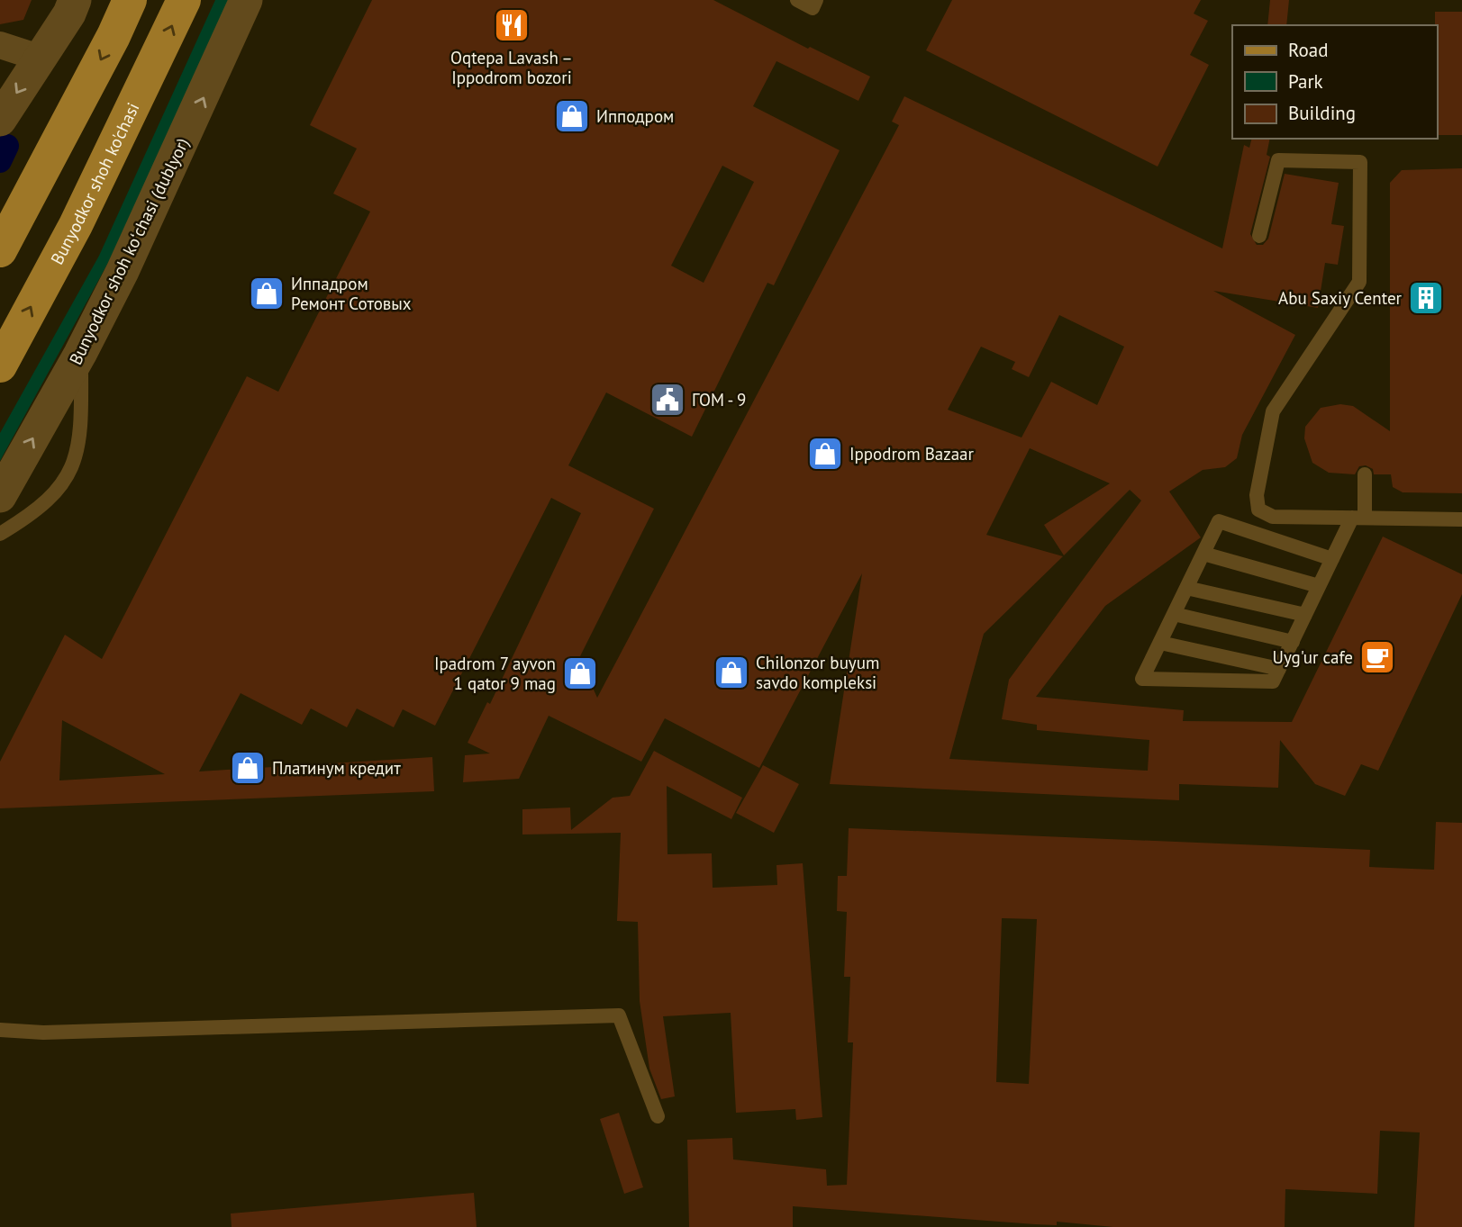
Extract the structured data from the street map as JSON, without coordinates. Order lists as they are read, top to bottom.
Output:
{
  "streets": {
    "main road": ["Bunyodkor shoh ko'chasi"],
    "street": ["Bunyodkor shoh koʻchasi (dublyor)"]
  },
  "one_way": ["Bunyodkor shoh koʻchasi (dublyor)"],
  "places": {
    "restaurant": ["Oqtepa Lavash – Ippodrom bozori"],
    "shop": [
      "Ипподром",
      "Иппадром Ремонт Сотовых",
      "Ippodrom Bazaar",
      "Chilonzor buyum savdo kompleksi",
      "Ipadrom 7 ayvon 1 qator 9 mag",
      "Платинум кредит"
    ],
    "building": ["Abu Saxiy Center"],
    "public building": ["ГОМ - 9"],
    "cafe": ["Uyg'ur cafe"]
  },
  "legend": ["Road", "Park", "Building"]
}
